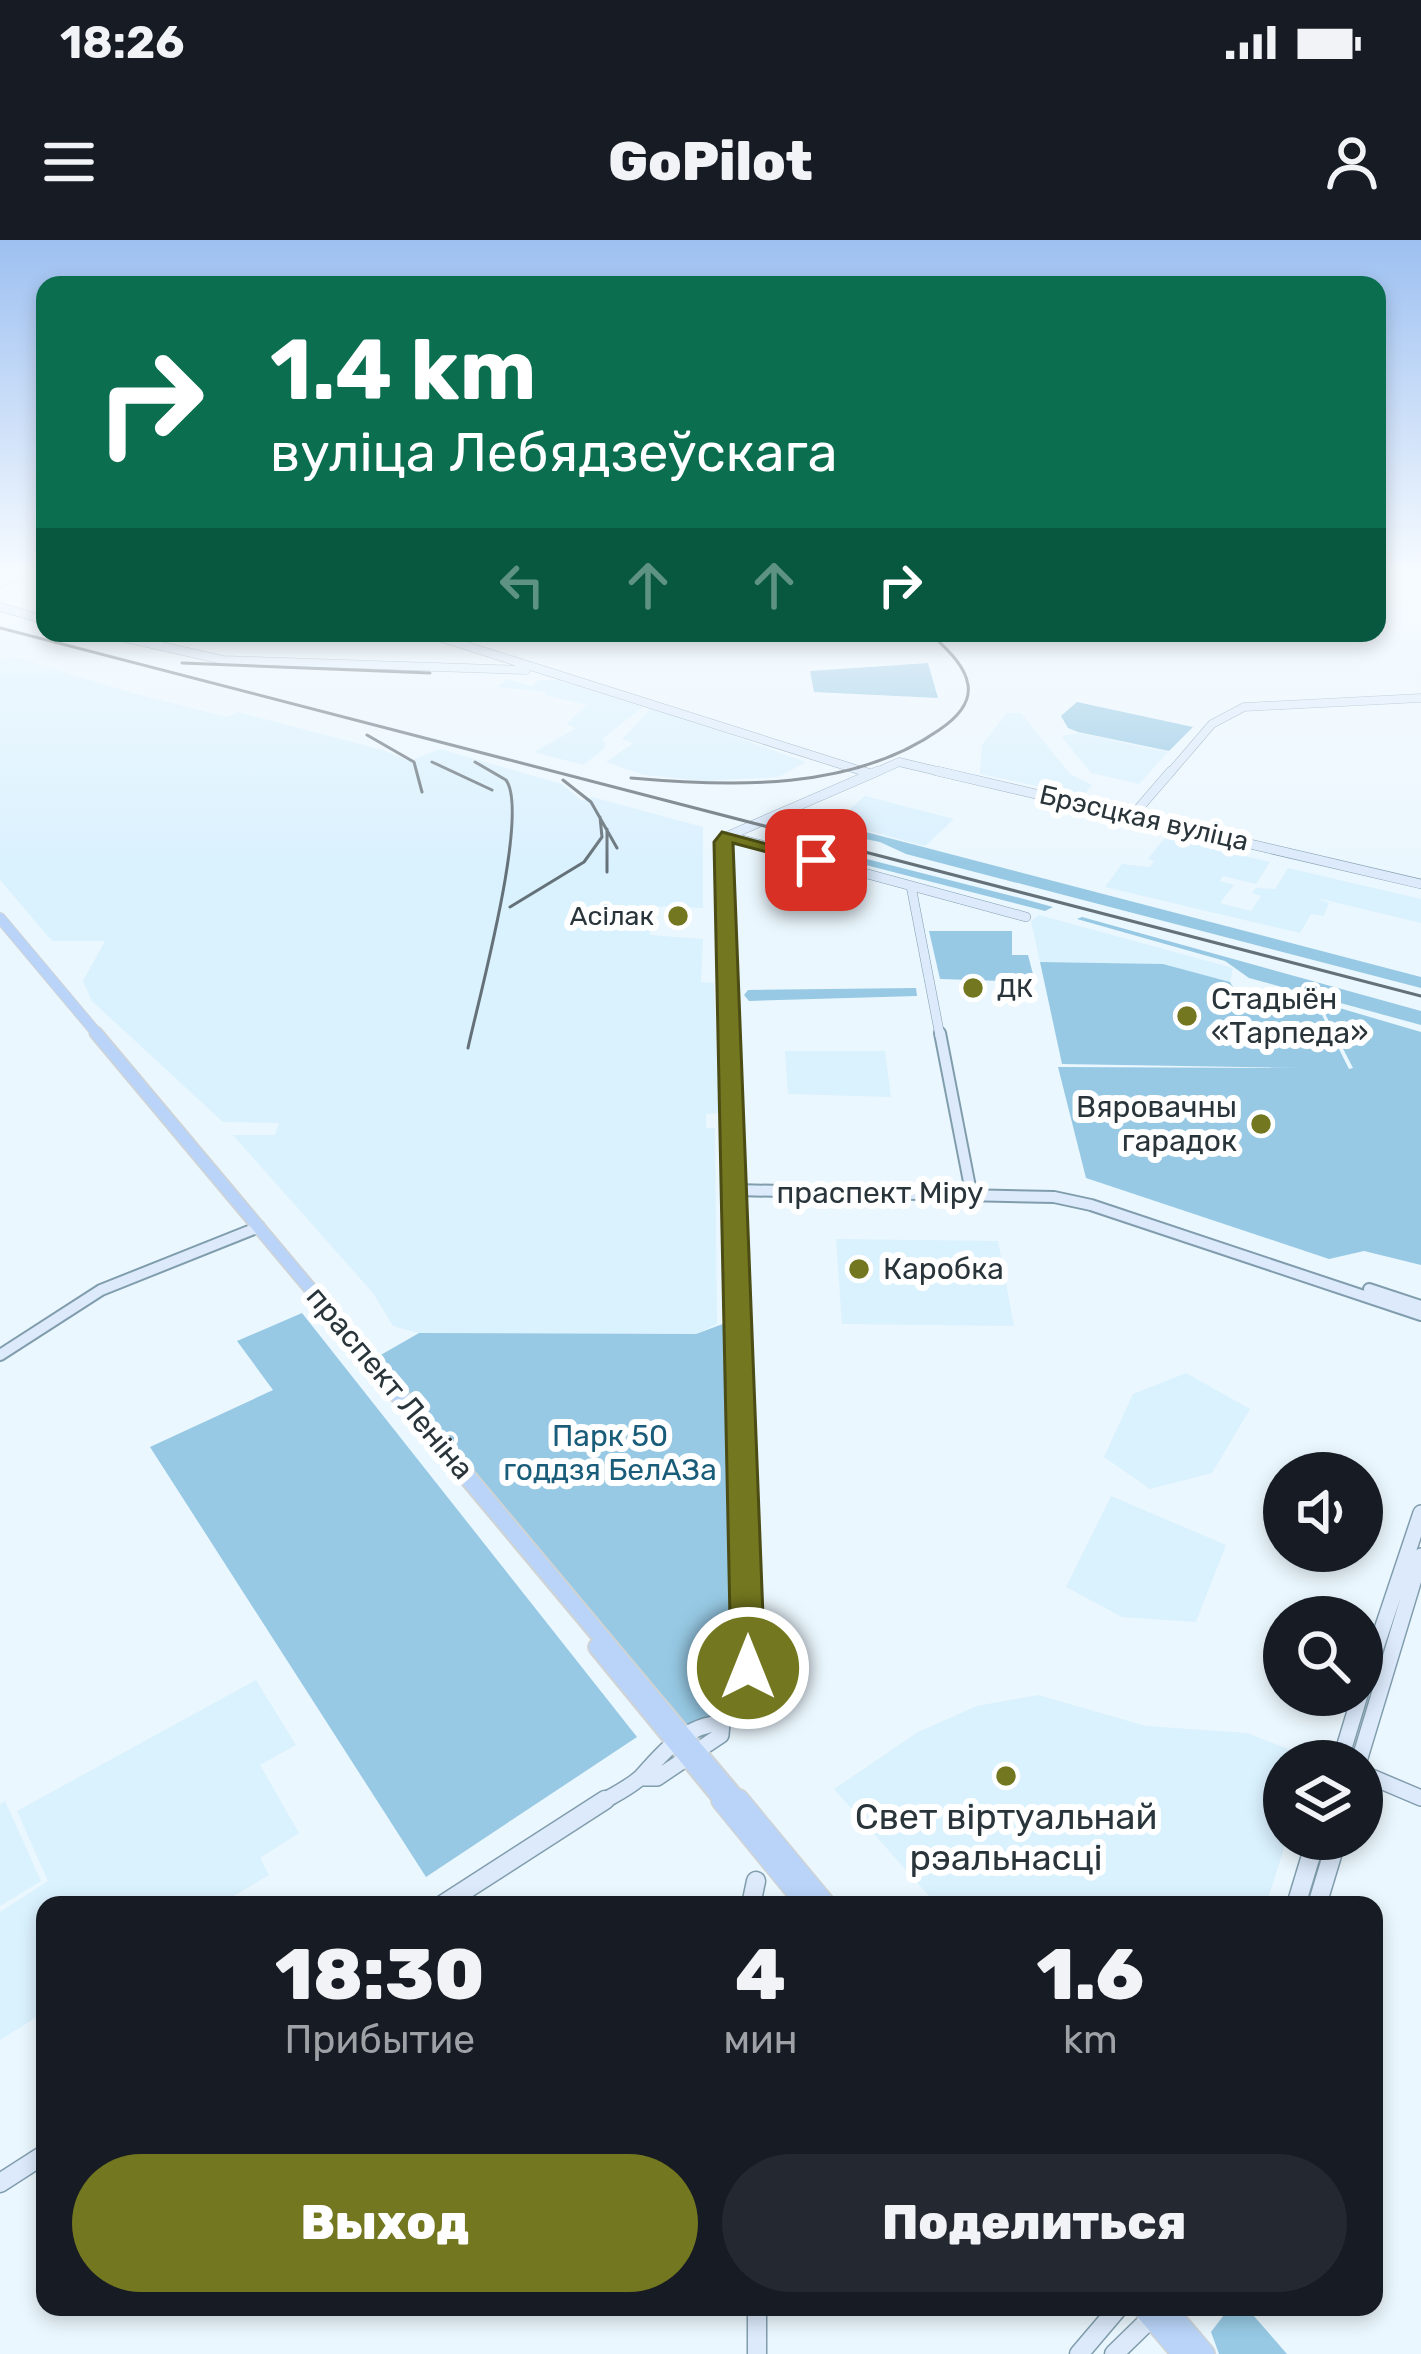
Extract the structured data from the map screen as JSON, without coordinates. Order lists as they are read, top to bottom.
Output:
{
  "streets": {
    "main road": ["Брэсцкая вуліца", "праспект Міру", "праспект Леніна"]
  },
  "parks": ["Парк 50 годдзя БелАЗа"],
  "places": [
    "Асілак",
    "ДК",
    "Стадыён «Тарпеда»",
    "Вяровачны гарадок",
    "Каробка",
    "Свет віртуальнай рэальнасці"
  ],
  "page": {
    "status": "18:26",
    "header": "GoPilot",
    "turn": ["1.4 km", "вуліца Лебядзеўскага"],
    "eta": [
      "18:30",
      "Прибытие",
      "4",
      "мин",
      "1.6",
      "km"
    ],
    "buttons": ["Выход", "Поделиться"]
  }
}
